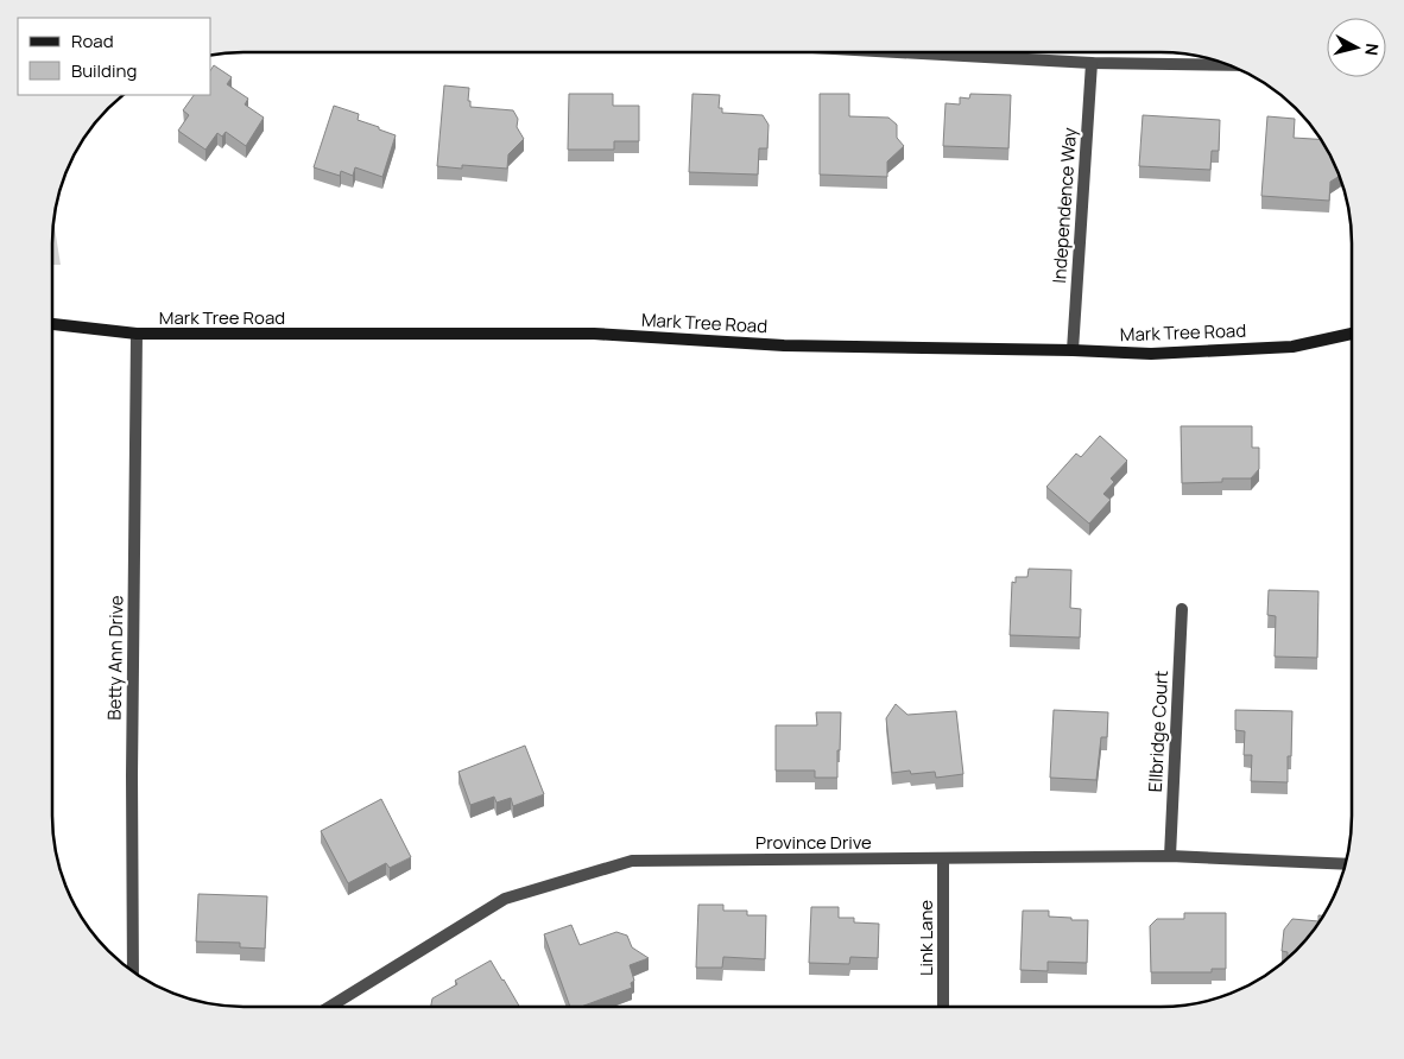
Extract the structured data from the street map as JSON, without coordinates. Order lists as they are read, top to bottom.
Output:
{
  "streets": {
    "main road": ["Mark Tree Road"],
    "street": [
      "Independence Way",
      "Betty Ann Drive",
      "Ellbridge Court",
      "Province Drive",
      "Link Lane"
    ]
  },
  "crossings": [
    ["Independence Way", "Mark Tree Road"],
    ["Mark Tree Road", "Betty Ann Drive"],
    ["Ellbridge Court", "Province Drive"],
    ["Province Drive", "Link Lane"]
  ],
  "legend": ["Road", "Building"],
  "north": "right"
}
